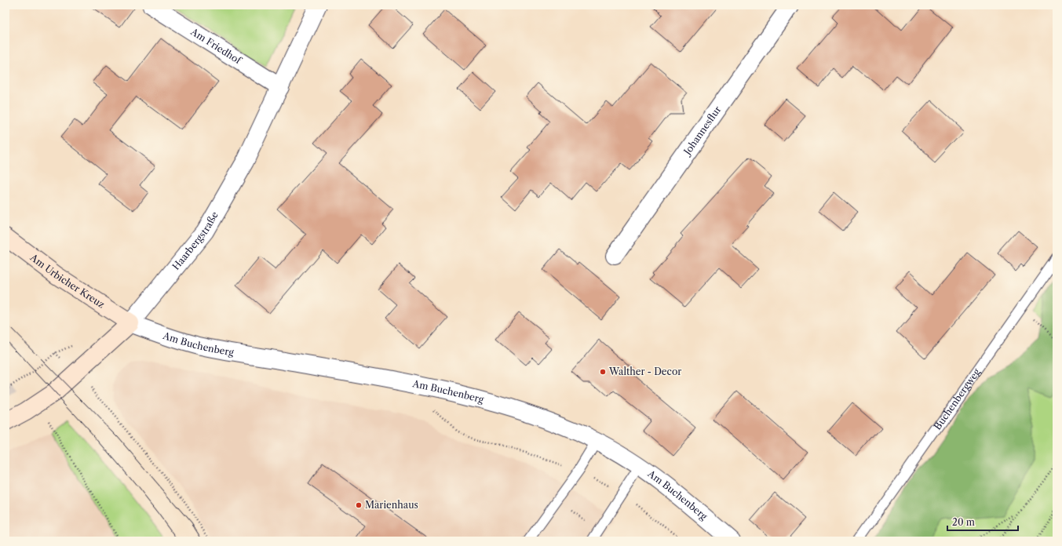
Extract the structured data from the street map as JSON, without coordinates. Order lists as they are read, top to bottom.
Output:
{
  "streets": {
    "main road": ["Haarbergstraße", "Am Urbicher Kreuz"],
    "street": ["Am Friedhof", "Johannesflur", "Am Buchenberg"],
    "lane": ["Buchenbergweg"]
  },
  "crossings": [
    ["Am Friedhof", "Haarbergstraße"],
    ["Haarbergstraße", "Am Urbicher Kreuz"],
    ["Haarbergstraße", "Am Buchenberg"],
    ["Am Urbicher Kreuz", "Am Buchenberg"]
  ],
  "places": ["Walther - Decor", "Marienhaus"],
  "scale_bar": "20 m"
}
